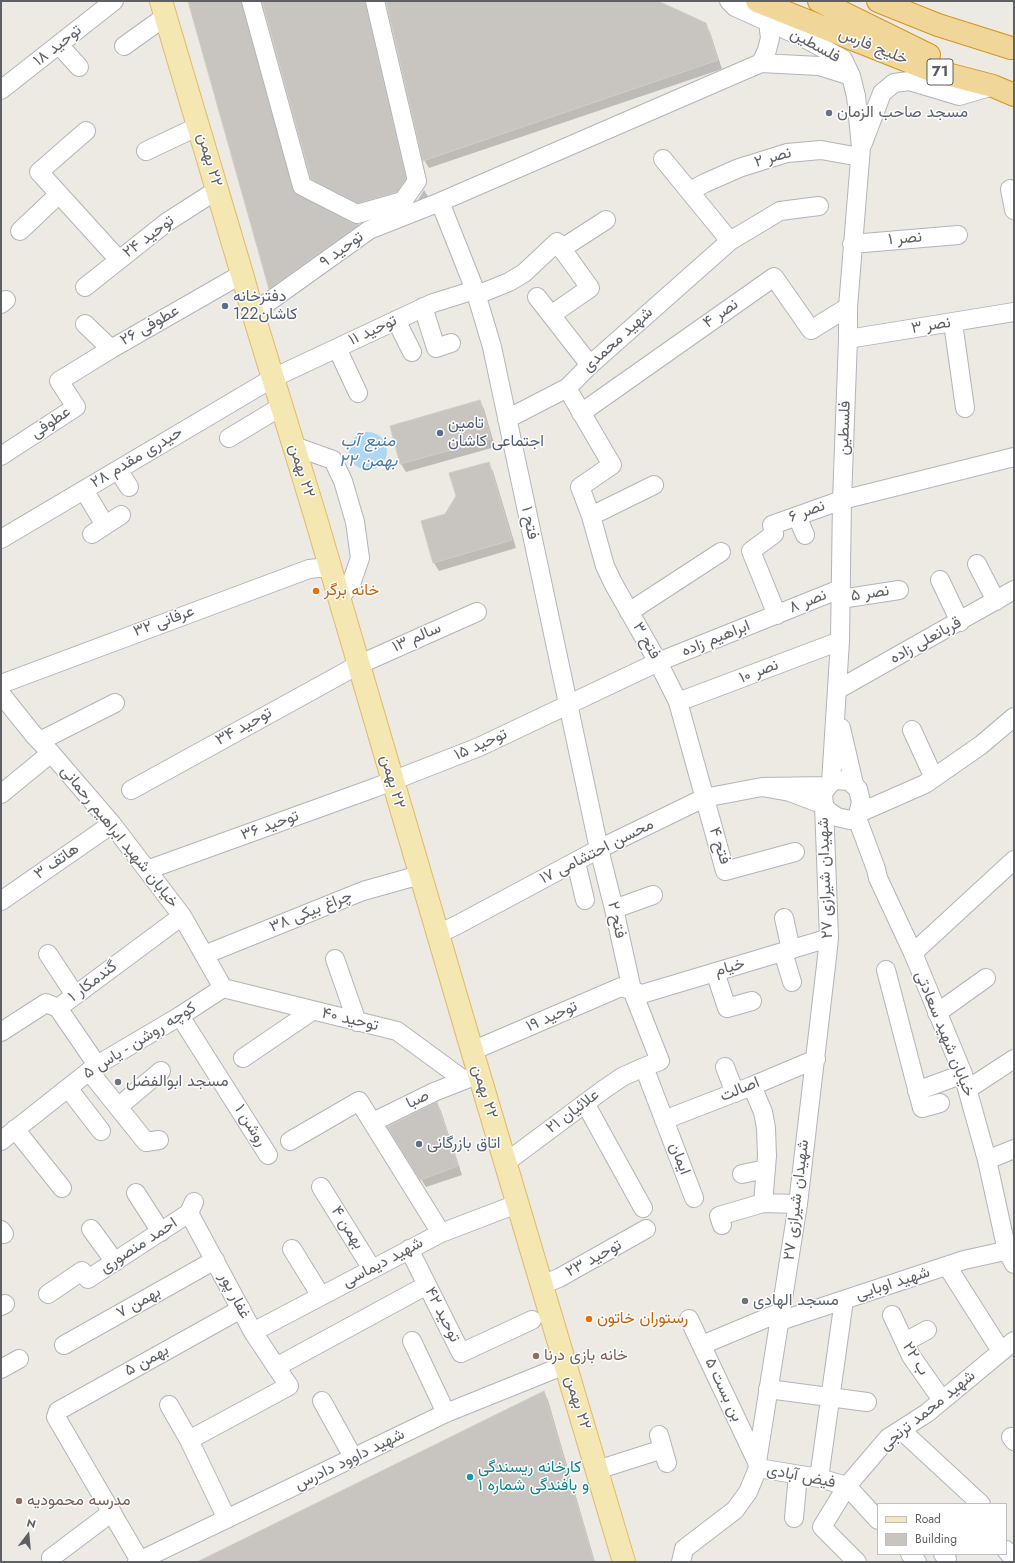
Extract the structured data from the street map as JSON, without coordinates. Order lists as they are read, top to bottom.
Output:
{
  "streets": {
    "highway": ["خلیج فارس", "71"],
    "main road": ["٢٢ بهمن"],
    "street": [
      "توحید ۱۸",
      "فلسطین",
      "نصر ۲",
      "توحید ۲۴",
      "نصر ۱",
      "توحید ۹",
      "نصر ۴",
      "عطوفی ۲۶",
      "نصر ۳",
      "توحید ۱۱",
      "شهید محمدی",
      "عطوفی",
      "حیدری مقدم ۲۸",
      "نصر ۶",
      "فتح ۱",
      "نصر ۵",
      "نصر ۸",
      "عرفانی ۳۲",
      "سالم ۱۳",
      "ابراهیم زاده",
      "فتح ۳",
      "قربانعلی زاده",
      "نصر ۱۰",
      "توحید ۳۴",
      "توحید ۱۵",
      "توحید ۳۶",
      "خیابان شهید ابراهیم رحمانی",
      "فتح ۴",
      "محسن احتشامی ۱۷",
      "هاتف ۳",
      "شهیدان شیرازی ۲۷",
      "چراغ بیکی ۳۸",
      "فتح ۲",
      "خیام",
      "گندمکار ۱",
      "توحید ۱۹",
      "توحید ۴۰",
      "خیابان شهید سعادتی",
      "کوچه روشن - یاس ۵",
      "اصالت",
      "صبا",
      "علائیان ۲۱",
      "روشن ۱",
      "ایمان",
      "بهمن ۴",
      "احمد منصوری",
      "توحید ۲۳",
      "شهید دیماسی",
      "شهید اوبایی",
      "غفار پور",
      "بهمن ۷",
      "توحید ۴۲",
      "ب ۲۲",
      "بهمن ۵",
      "بن بست ۵",
      "شهید محمد ترنجی",
      "شهید داوود دادرس",
      "فیض آبادی"
    ]
  },
  "crossings": [
    ["فلسطین", "خلیج فارس"],
    ["فلسطین", "نصر ۲"],
    ["فلسطین", "نصر ۱"],
    ["فلسطین", "نصر ۴"],
    ["فلسطین", "نصر ۳"],
    ["فلسطین", "نصر ۶"],
    ["فلسطین", "نصر ۵"],
    ["فلسطین", "نصر ۸"],
    ["فلسطین", "قربانعلی زاده"],
    ["فلسطین", "نصر ۱۰"],
    ["٢٢ بهمن", "توحید ۲۴"],
    ["٢٢ بهمن", "توحید ۹"],
    ["٢٢ بهمن", "عطوفی ۲۶"],
    ["٢٢ بهمن", "توحید ۱۱"],
    ["٢٢ بهمن", "حیدری مقدم ۲۸"],
    ["٢٢ بهمن", "عرفانی ۳۲"],
    ["٢٢ بهمن", "سالم ۱۳"],
    ["٢٢ بهمن", "توحید ۳۴"],
    ["٢٢ بهمن", "توحید ۱۵"],
    ["٢٢ بهمن", "توحید ۳۶"],
    ["٢٢ بهمن", "محسن احتشامی ۱۷"],
    ["٢٢ بهمن", "چراغ بیکی ۳۸"],
    ["٢٢ بهمن", "توحید ۱۹"],
    ["٢٢ بهمن", "توحید ۴۰"],
    ["٢٢ بهمن", "صبا"],
    ["٢٢ بهمن", "علائیان ۲۱"],
    ["٢٢ بهمن", "توحید ۲۳"],
    ["٢٢ بهمن", "شهید دیماسی"],
    ["٢٢ بهمن", "شهید داوود دادرس"],
    ["توحید ۹", "فتح ۱"],
    ["نصر ۴", "فتح ۳"],
    ["عطوفی ۲۶", "عطوفی"],
    ["توحید ۱۱", "حیدری مقدم ۲۸"],
    ["توحید ۱۱", "فتح ۱"],
    ["شهید محمدی", "فتح ۱"],
    ["نصر ۶", "نصر ۸"],
    ["نصر ۶", "ابراهیم زاده"],
    ["فتح ۱", "ابراهیم زاده"],
    ["فتح ۱", "توحید ۱۵"],
    ["فتح ۱", "محسن احتشامی ۱۷"],
    ["فتح ۱", "فتح ۲"],
    ["نصر ۵", "نصر ۸"],
    ["نصر ۸", "ابراهیم زاده"],
    ["سالم ۱۳", "توحید ۳۴"],
    ["ابراهیم زاده", "فتح ۳"],
    ["ابراهیم زاده", "توحید ۱۵"],
    ["فتح ۳", "نصر ۱۰"],
    ["فتح ۳", "فتح ۴"],
    ["فتح ۳", "محسن احتشامی ۱۷"],
    ["توحید ۱۵", "توحید ۳۶"],
    ["توحید ۳۶", "خیابان شهید ابراهیم رحمانی"],
    ["خیابان شهید ابراهیم رحمانی", "هاتف ۳"],
    ["خیابان شهید ابراهیم رحمانی", "چراغ بیکی ۳۸"],
    ["خیابان شهید ابراهیم رحمانی", "گندمکار ۱"],
    ["خیابان شهید ابراهیم رحمانی", "توحید ۴۰"],
    ["خیابان شهید ابراهیم رحمانی", "کوچه روشن - یاس ۵"],
    ["فتح ۴", "محسن احتشامی ۱۷"],
    ["محسن احتشامی ۱۷", "شهیدان شیرازی ۲۷"],
    ["محسن احتشامی ۱۷", "فتح ۲"],
    ["محسن احتشامی ۱۷", "خیابان شهید سعادتی"],
    ["شهیدان شیرازی ۲۷", "خیام"],
    ["شهیدان شیرازی ۲۷", "خیابان شهید سعادتی"],
    ["شهیدان شیرازی ۲۷", "اصالت"],
    ["شهیدان شیرازی ۲۷", "شهید اوبایی"],
    ["شهیدان شیرازی ۲۷", "بن بست ۵"],
    ["شهیدان شیرازی ۲۷", "فیض آبادی"],
    ["فتح ۲", "خیام"],
    ["فتح ۲", "توحید ۱۹"],
    ["فتح ۲", "علائیان ۲۱"],
    ["فتح ۲", "ایمان"],
    ["خیام", "توحید ۱۹"],
    ["توحید ۴۰", "کوچه روشن - یاس ۵"],
    ["توحید ۴۰", "صبا"],
    ["خیابان شهید سعادتی", "شهید اوبایی"],
    ["کوچه روشن - یاس ۵", "روشن ۱"],
    ["اصالت", "ایمان"],
    ["علائیان ۲۱", "ایمان"],
    ["بهمن ۴", "شهید دیماسی"],
    ["احمد منصوری", "غفار پور"],
    ["شهید دیماسی", "غفار پور"],
    ["شهید دیماسی", "توحید ۴۲"],
    ["شهید اوبایی", "بن بست ۵"],
    ["غفار پور", "بهمن ۷"],
    ["غفار پور", "بهمن ۵"],
    ["ب ۲۲", "شهید محمد ترنجی"],
    ["بن بست ۵", "فیض آبادی"],
    ["شهید محمد ترنجی", "فیض آبادی"]
  ],
  "water": ["منبع آب ۲۲ بهمن"],
  "places": [
    "مسجد صاحب الزمان",
    "دفترخانه 122کاشان",
    "تامین اجتماعی کاشان",
    "خانه برگر",
    "مسجد ابوالفضل",
    "اتاق بازرگانی",
    "مسجد الهادی",
    "رستوران خاتون",
    "خانه بازی درنا",
    "کارخانه ریسندگی و بافندگی شماره ۱",
    "مدرسه محمودیه"
  ],
  "legend": ["Road", "Building"],
  "north": "top"
}
